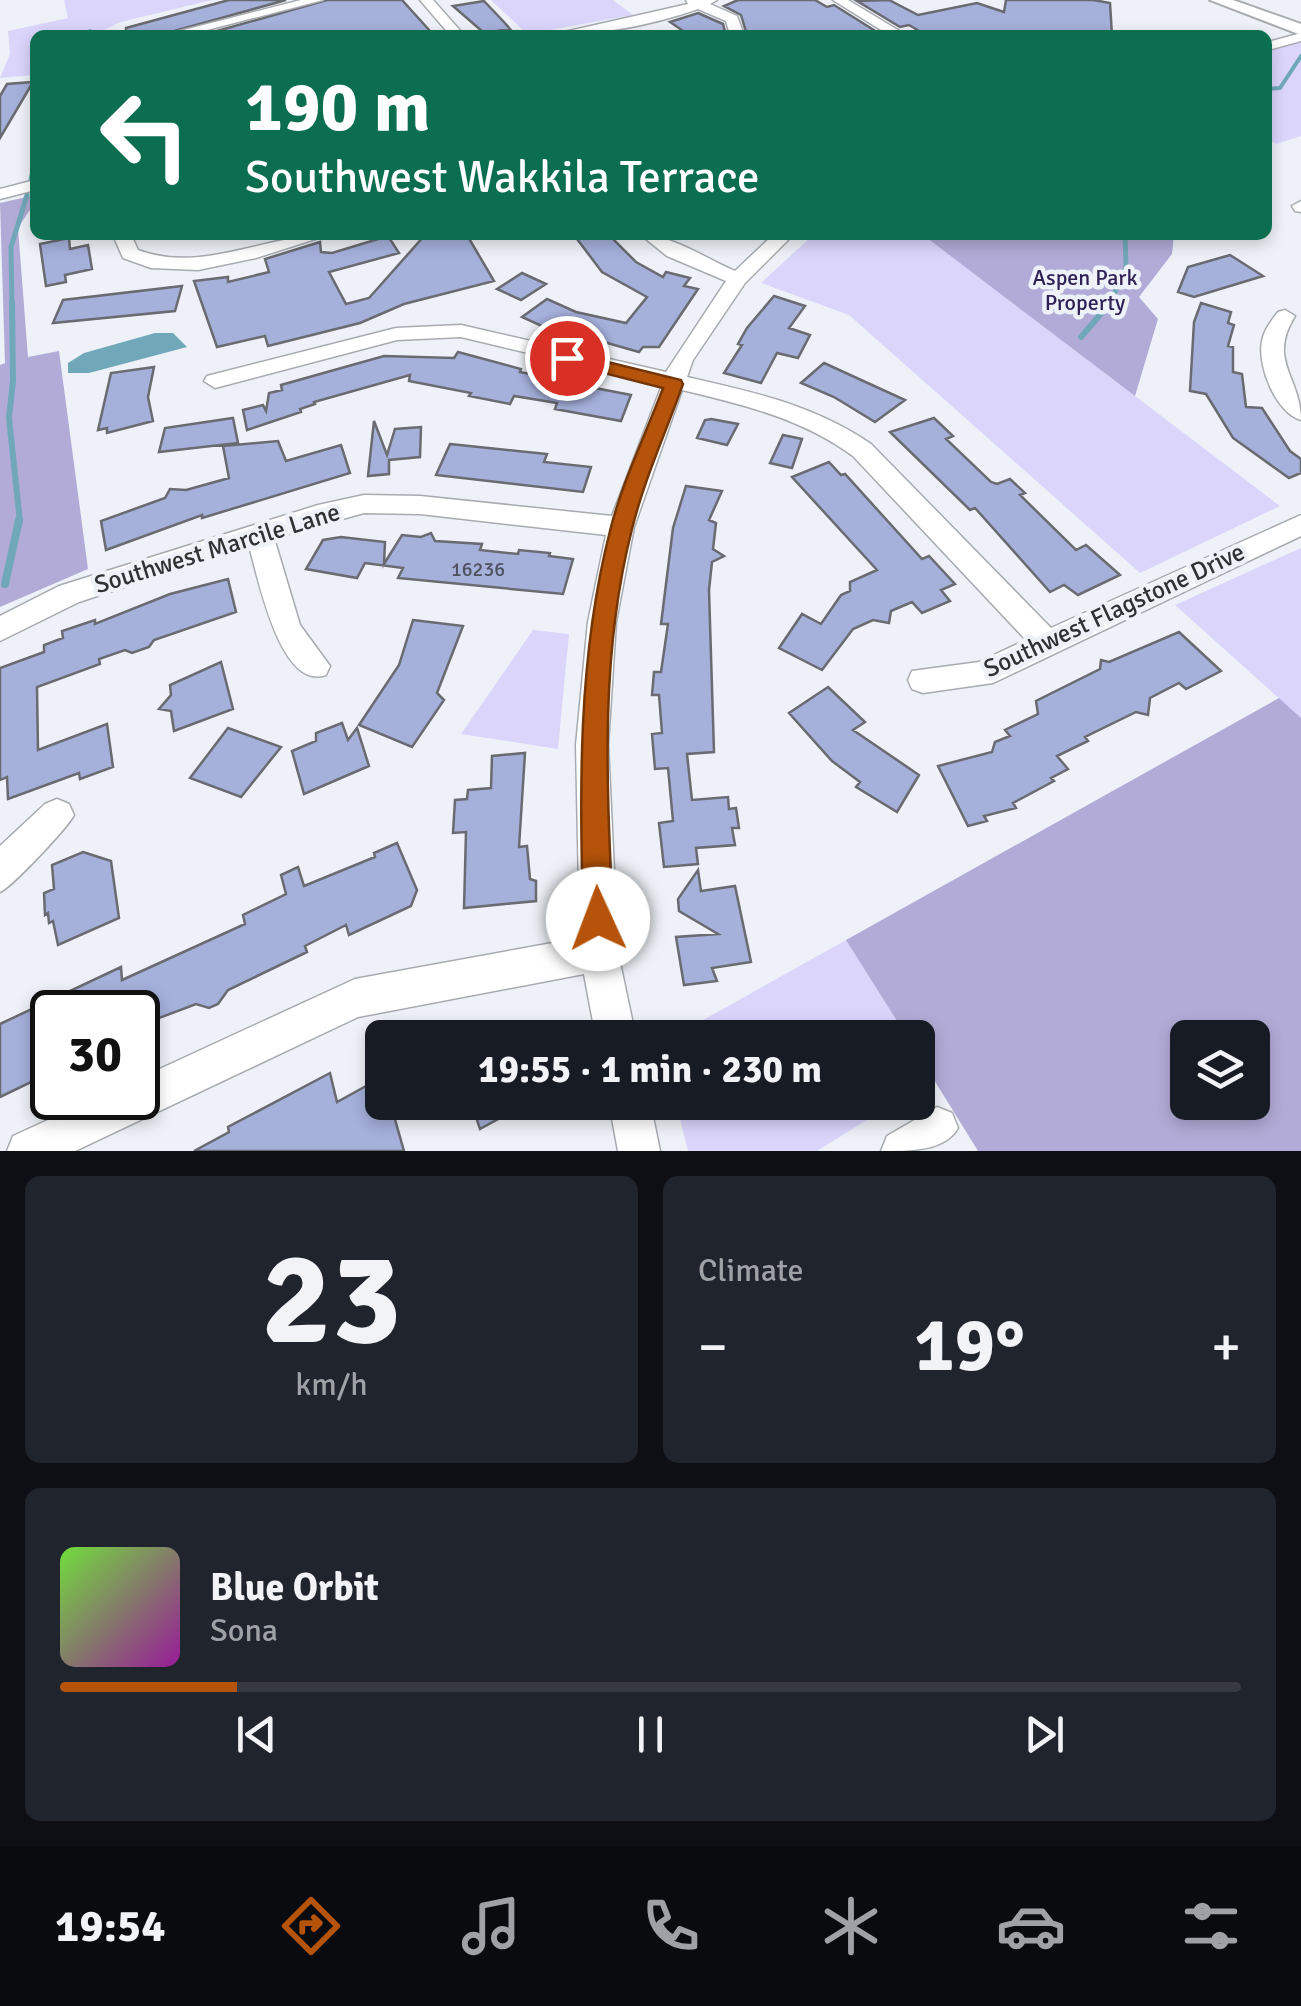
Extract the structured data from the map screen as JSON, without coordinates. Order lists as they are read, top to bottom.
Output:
{
  "streets": {
    "street": ["Southwest Marcile Lane", "Southwest Flagstone Drive"]
  },
  "parks": ["Aspen Park Property"],
  "house_numbers": ["16236"],
  "page": {
    "turn": ["190 m", "Southwest Wakkila Terrace"],
    "limit": "30",
    "trip": "19:55 · 1 min · 230 m",
    "tile": [
      ["23", "km/h"],
      "Climate"
    ],
    "heat": ["−", "19°", "+"],
    "song": ["Blue Orbit", "Sona"],
    "tabs": "19:54"
  }
}
